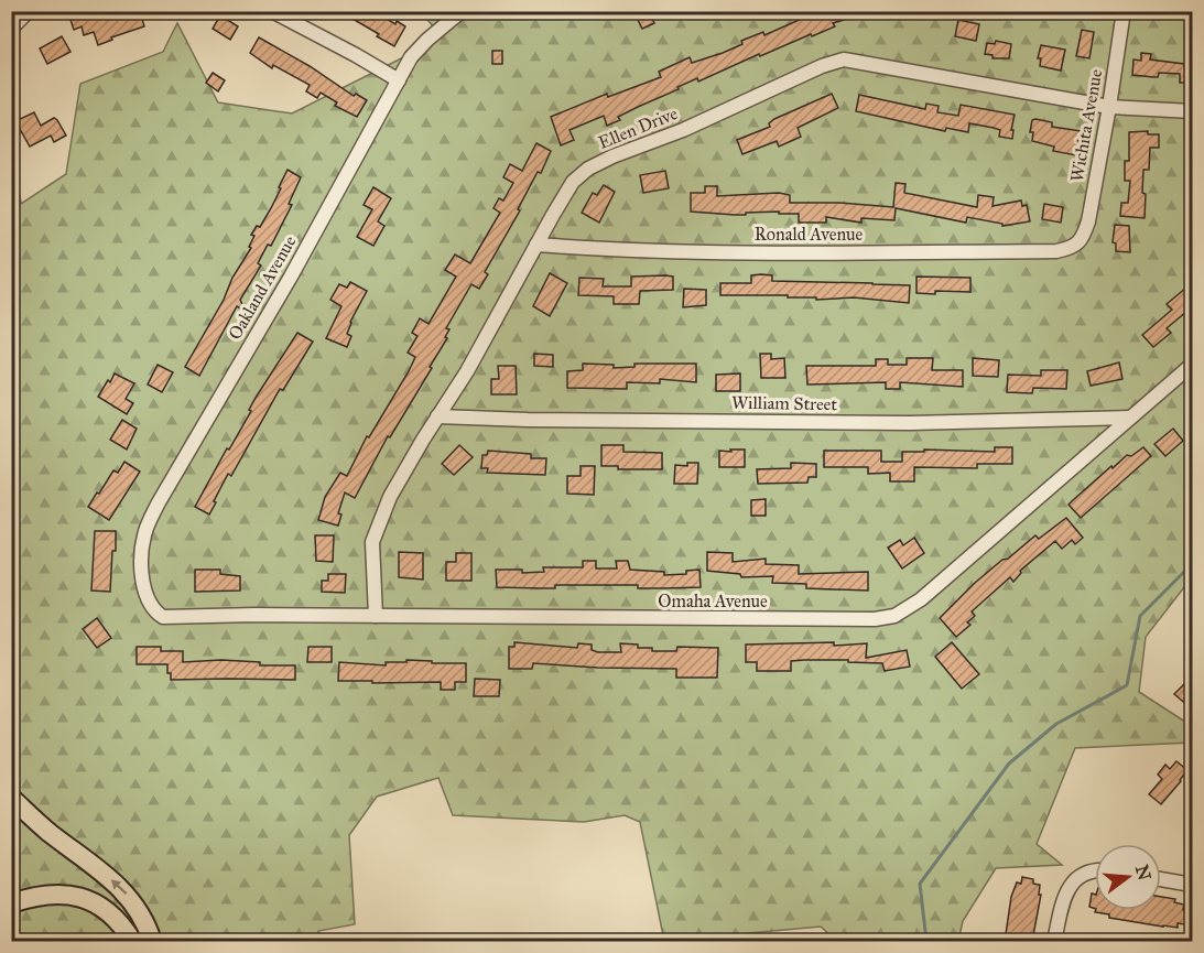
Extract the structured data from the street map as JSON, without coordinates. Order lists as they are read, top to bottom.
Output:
{
  "streets": {
    "street": [
      "Wichita Avenue",
      "Ellen Drive",
      "Ronald Avenue",
      "Oakland Avenue",
      "William Street",
      "Omaha Avenue"
    ]
  },
  "crossings": [
    ["Wichita Avenue", "Ellen Drive"],
    ["Wichita Avenue", "Ronald Avenue"],
    ["Ellen Drive", "Ronald Avenue"],
    ["Ellen Drive", "William Street"],
    ["Ellen Drive", "Omaha Avenue"],
    ["Oakland Avenue", "Omaha Avenue"],
    ["William Street", "Omaha Avenue"]
  ],
  "north": "right"
}
